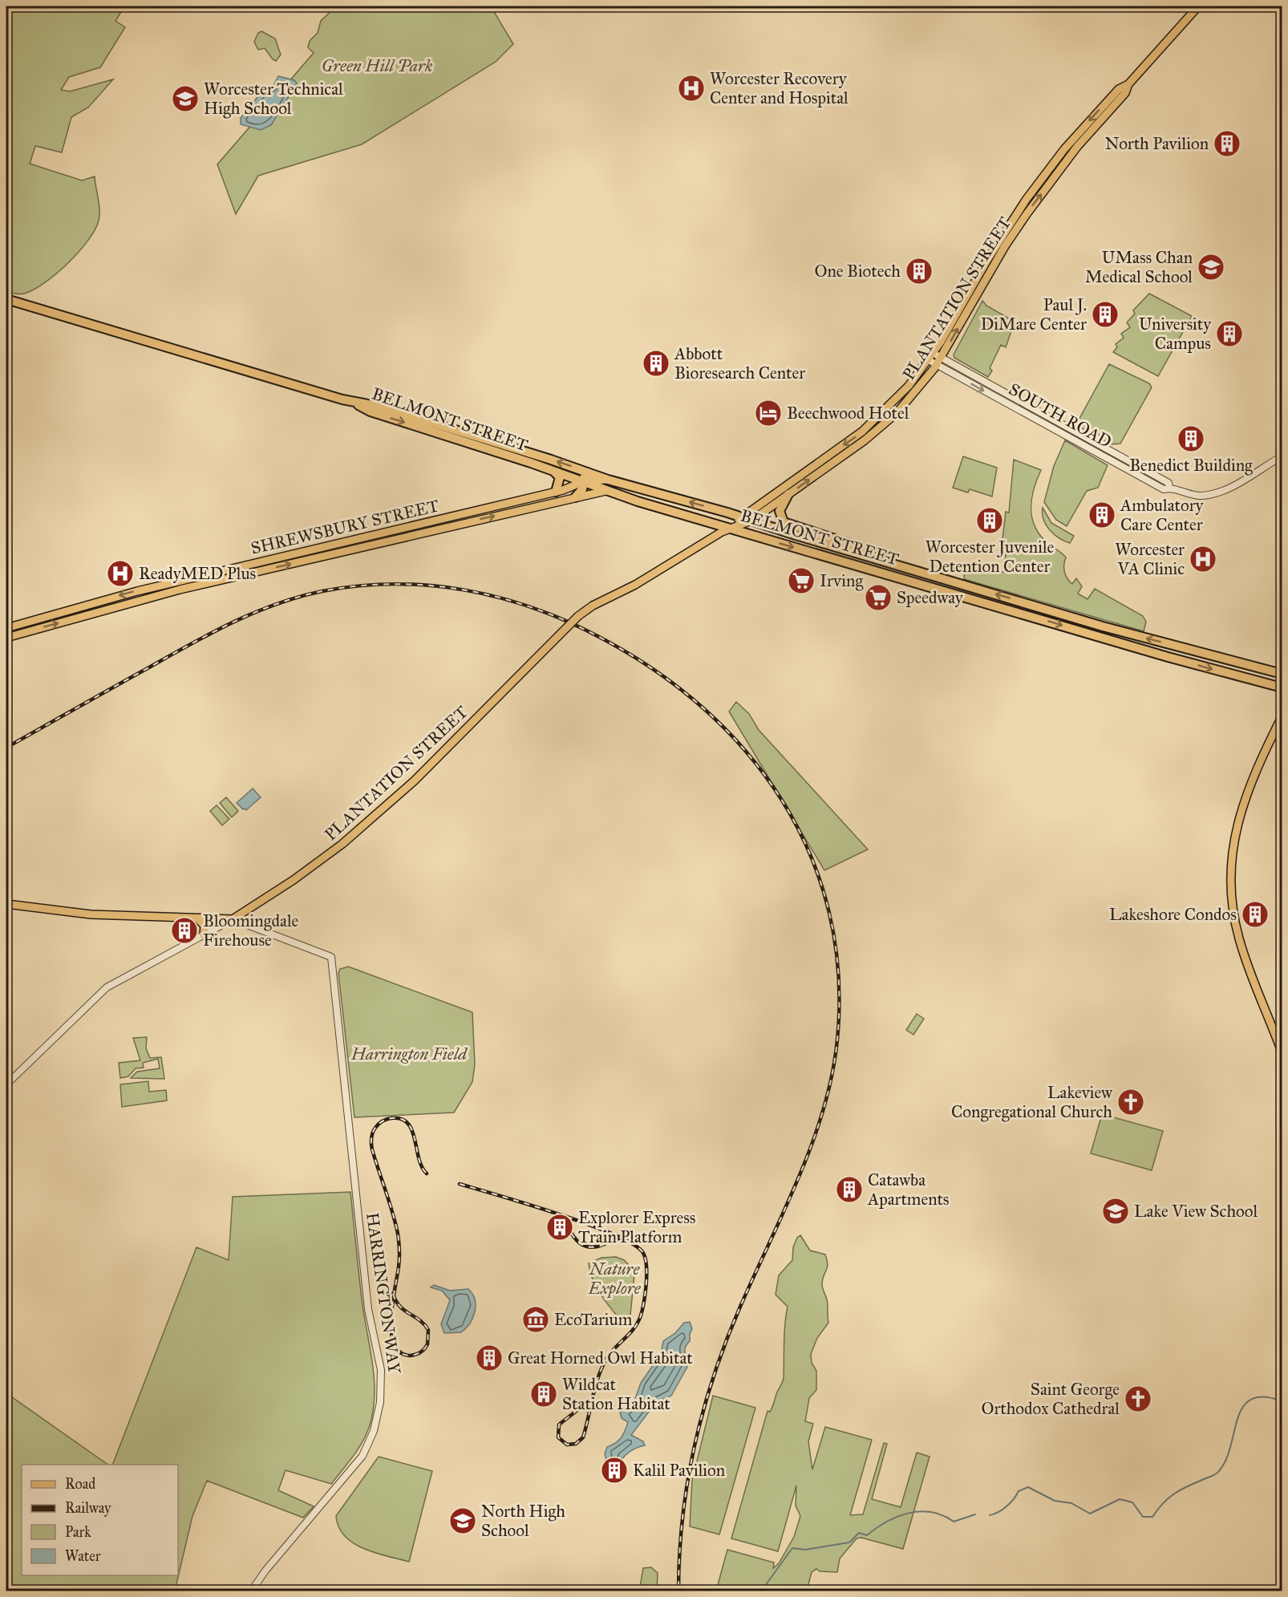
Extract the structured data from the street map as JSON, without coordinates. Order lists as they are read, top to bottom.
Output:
{
  "streets": {
    "highway": ["BELMONT STREET"],
    "main road": ["PLANTATION STREET", "SHREWSBURY STREET"],
    "street": ["SOUTH ROAD", "HARRINGTON WAY"]
  },
  "crossings": [
    ["PLANTATION STREET", "SOUTH ROAD"],
    ["PLANTATION STREET", "BELMONT STREET"],
    ["PLANTATION STREET", "HARRINGTON WAY"],
    ["BELMONT STREET", "SHREWSBURY STREET"]
  ],
  "parks": ["Green Hill Park", "Harrington Field", "Nature Explore"],
  "places": {
    "hospital": ["Worcester Recovery Center and Hospital", "Worcester VA Clinic", "ReadyMED Plus"],
    "school or university": [
      "Worcester Technical High School",
      "UMass Chan Medical School",
      "Lake View School",
      "North High School"
    ],
    "building": [
      "North Pavilion",
      "One Biotech",
      "Paul J. DiMare Center",
      "University Campus",
      "Abbott Bioresearch Center",
      "Benedict Building",
      "Ambulatory Care Center",
      "Worcester Juvenile Detention Center",
      "Lakeshore Condos",
      "Bloomingdale Firehouse",
      "Catawba Apartments",
      "Explorer Express Train Platform",
      "Great Horned Owl Habitat",
      "Wildcat Station Habitat",
      "Kalil Pavilion"
    ],
    "hotel": ["Beechwood Hotel"],
    "supermarket": ["Irving", "Speedway"],
    "church": ["Lakeview Congregational Church", "Saint George Orthodox Cathedral"],
    "museum": ["EcoTarium"]
  },
  "legend": [
    "Road",
    "Railway",
    "Park",
    "Water"
  ]
}
